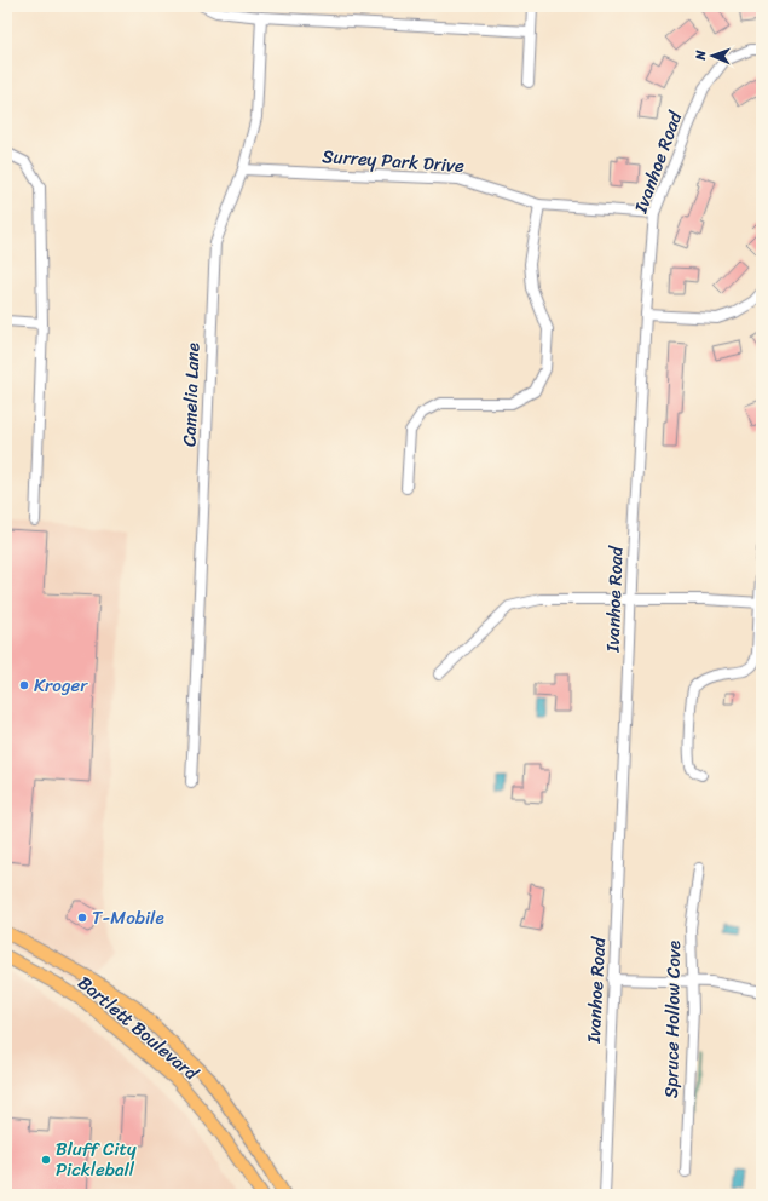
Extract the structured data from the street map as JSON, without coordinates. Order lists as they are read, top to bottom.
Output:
{
  "streets": {
    "main road": ["Bartlett Boulevard"],
    "street": [
      "Surrey Park Drive",
      "Ivanhoe Road",
      "Camelia Lane",
      "Spruce Hollow Cove"
    ]
  },
  "crossings": [
    ["Surrey Park Drive", "Ivanhoe Road"],
    ["Surrey Park Drive", "Camelia Lane"]
  ],
  "places": ["Kroger", "T-Mobile", "Bluff City Pickleball"],
  "north": "left"
}
